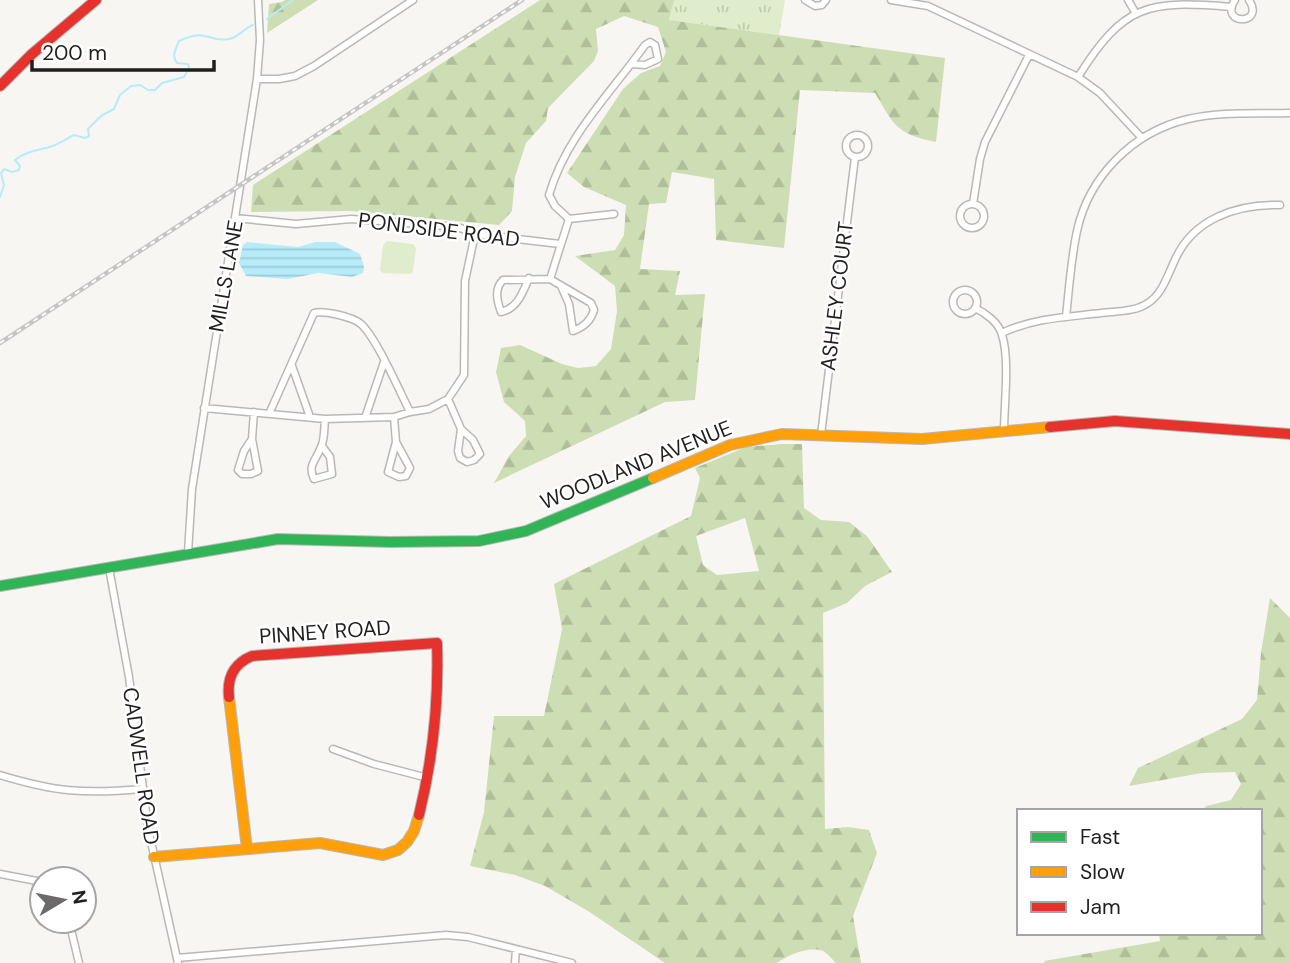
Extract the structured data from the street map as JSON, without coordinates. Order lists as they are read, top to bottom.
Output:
{
  "streets": {
    "street": [
      "PONDSIDE ROAD",
      "MILLS LANE",
      "ASHLEY COURT",
      "WOODLAND AVENUE",
      "PINNEY ROAD",
      "CADWELL ROAD"
    ]
  },
  "crossings": [
    ["PONDSIDE ROAD", "MILLS LANE"],
    ["MILLS LANE", "WOODLAND AVENUE"],
    ["ASHLEY COURT", "WOODLAND AVENUE"],
    ["WOODLAND AVENUE", "CADWELL ROAD"]
  ],
  "legend": ["Fast", "Slow", "Jam"],
  "scale_bar": "200 m",
  "north": "right"
}
